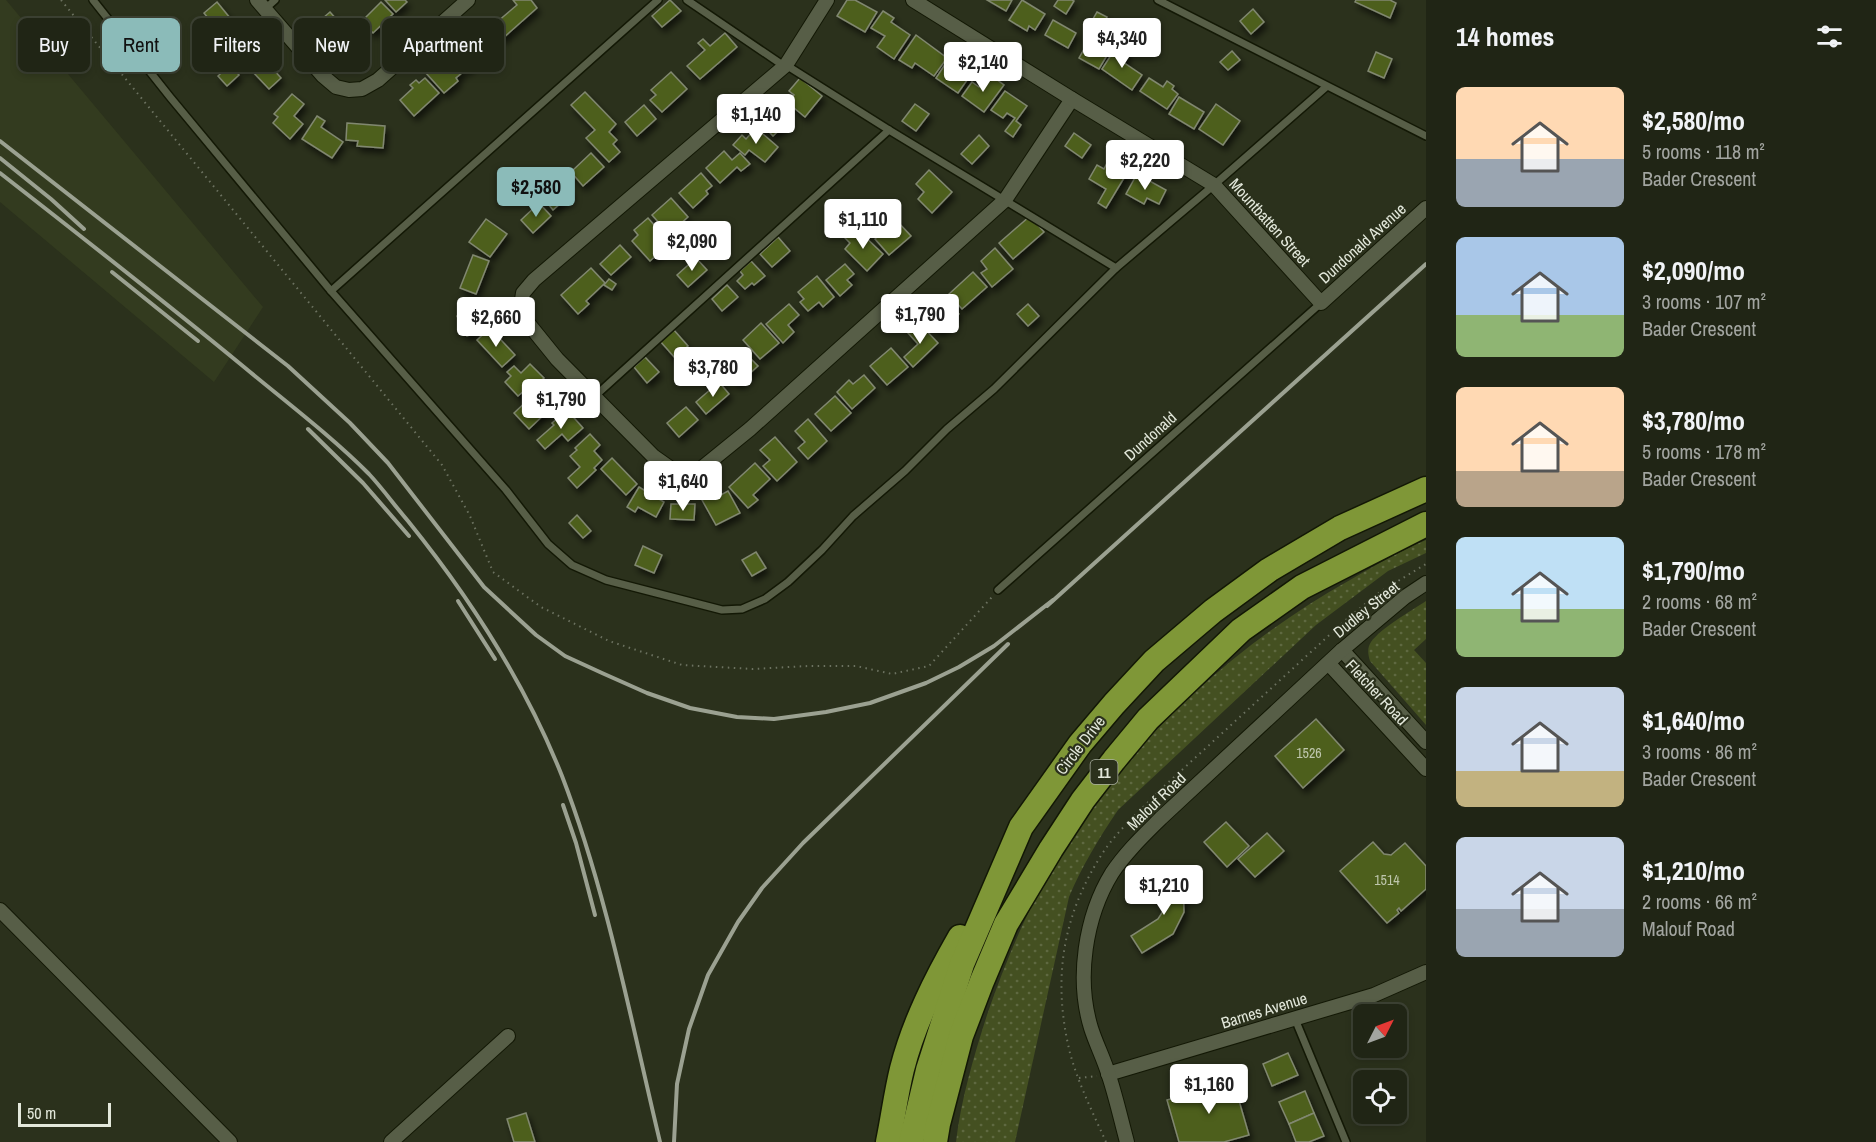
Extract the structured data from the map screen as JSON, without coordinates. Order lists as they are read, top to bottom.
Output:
{
  "streets": {
    "highway": ["Circle Drive", "11"],
    "street": [
      "Mountbatten Street",
      "Dundonald Avenue",
      "Dudley Street",
      "Fletcher Road",
      "Malouf Road",
      "Barnes Avenue"
    ],
    "lane": ["Dundonald"]
  },
  "crossings": [
    ["Mountbatten Street", "Dundonald Avenue"],
    ["Mountbatten Street", "Dundonald"],
    ["Dundonald Avenue", "Dundonald"],
    ["Dudley Street", "Fletcher Road"],
    ["Dudley Street", "Malouf Road"],
    ["Fletcher Road", "Malouf Road"],
    ["Malouf Road", "Barnes Avenue"]
  ],
  "house_numbers": ["1526", "1514"],
  "scale_bar": "50 m",
  "north": "top right",
  "page": {
    "heading": "14 homes",
    "price": [
      "$4,340",
      "$2,140",
      "$1,140",
      "$2,220",
      "$2,580",
      "$1,110",
      "$2,090",
      "$1,790",
      "$2,660",
      "$3,780",
      "$1,790",
      "$1,640",
      "$1,210",
      "$1,160"
    ],
    "chip": [
      "Buy",
      "Rent",
      "Filters",
      "New",
      "Apartment"
    ],
    "list": [
      {
        "name": "$2,580/mo",
        "note": "5 rooms · 118 m² · Bader Crescent"
      },
      {
        "name": "$2,090/mo",
        "note": "3 rooms · 107 m² · Bader Crescent"
      },
      {
        "name": "$3,780/mo",
        "note": "5 rooms · 178 m² · Bader Crescent"
      },
      {
        "name": "$1,790/mo",
        "note": "2 rooms · 68 m² · Bader Crescent"
      },
      {
        "name": "$1,640/mo",
        "note": "3 rooms · 86 m² · Bader Crescent"
      },
      {
        "name": "$1,210/mo",
        "note": "2 rooms · 66 m² · Malouf Road"
      }
    ],
    "scale": "50 m"
  }
}
